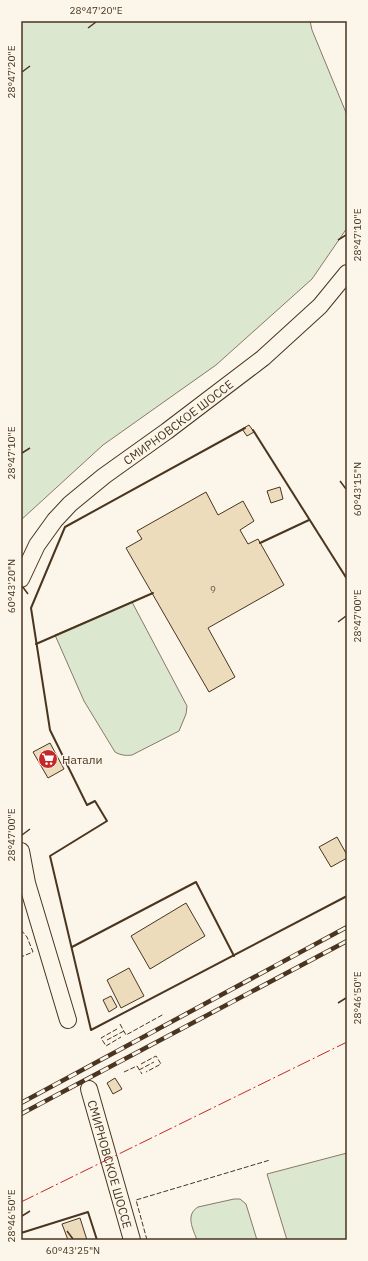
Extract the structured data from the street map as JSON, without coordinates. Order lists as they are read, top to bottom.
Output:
{
  "streets": {
    "street": ["СМИРНОВСКОЕ ШОССЕ"]
  },
  "places": {
    "supermarket": ["Натали"]
  },
  "house_numbers": ["9"],
  "coordinates": [
    "28°47'20\"E",
    "28°47'10\"E",
    "60°43'15\"N",
    "60°43'20\"N",
    "28°47'00\"E",
    "28°46'50\"E",
    "60°43'25\"N"
  ]
}
